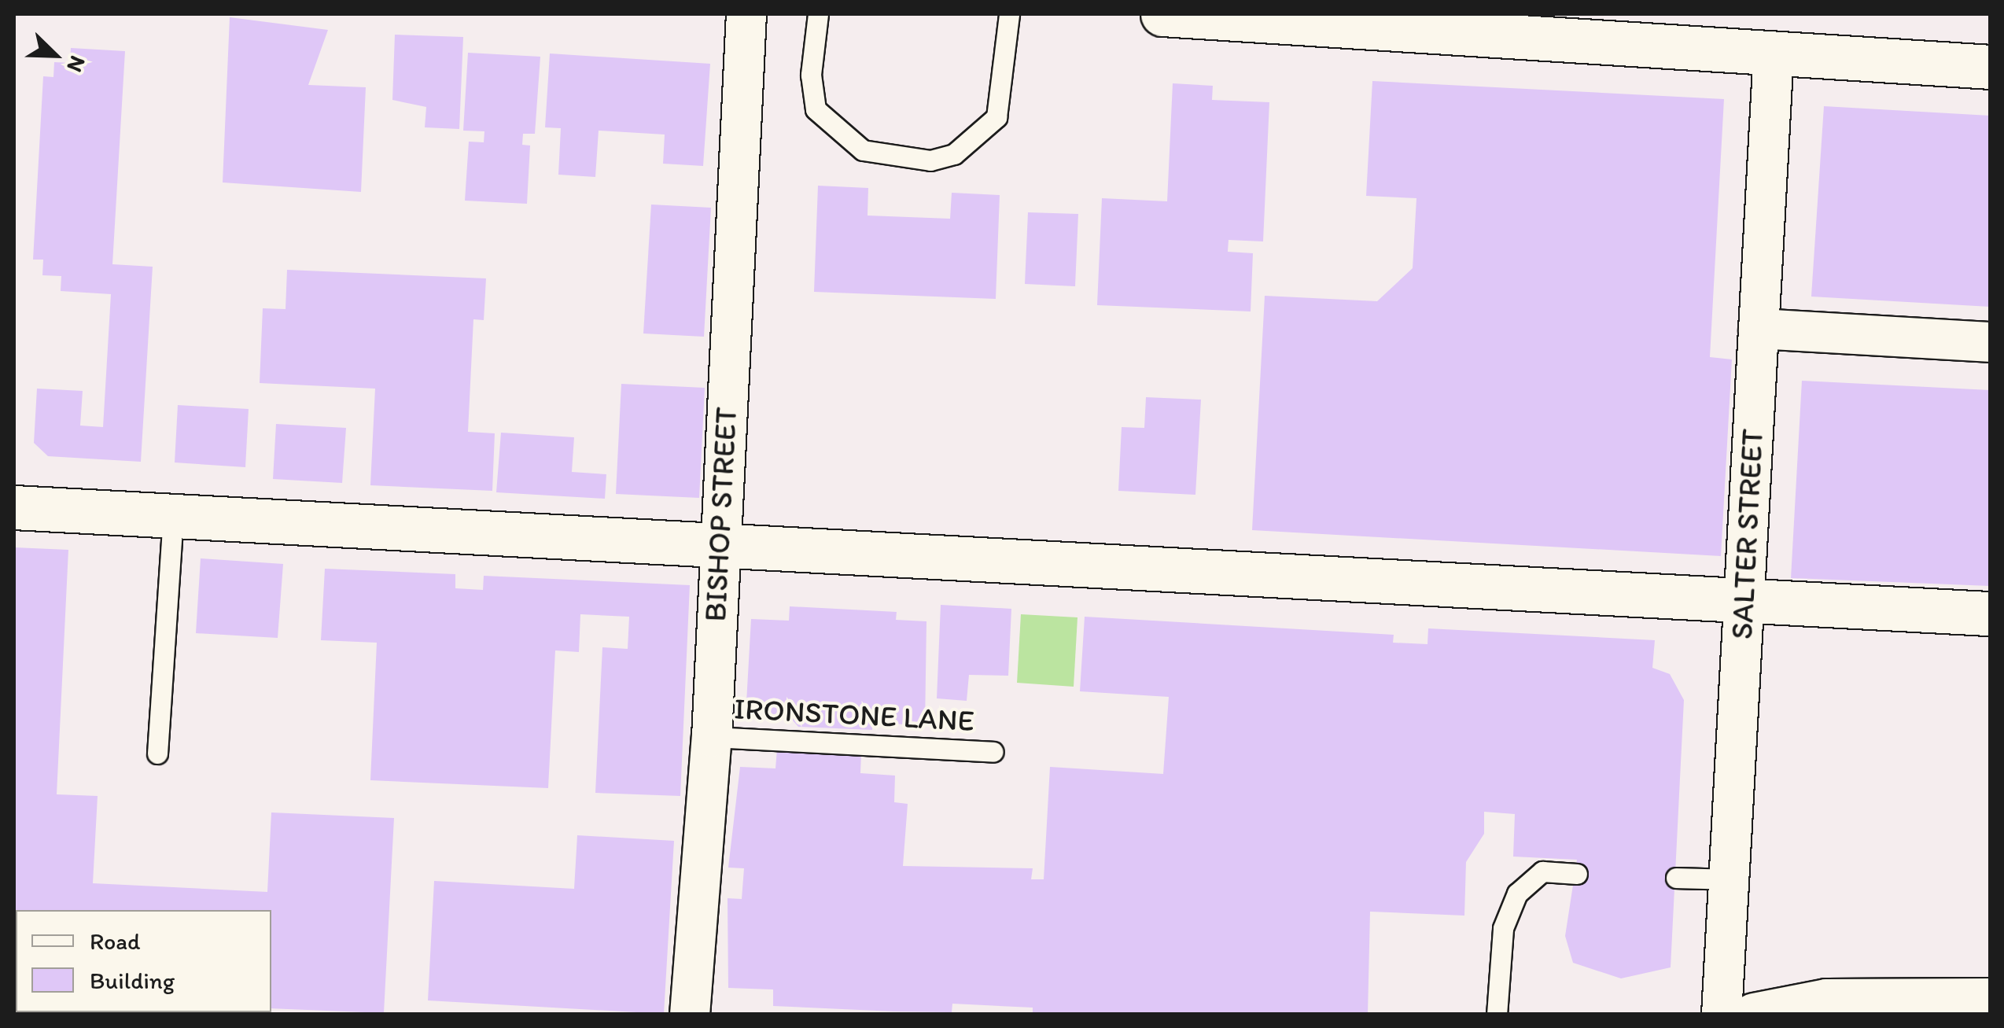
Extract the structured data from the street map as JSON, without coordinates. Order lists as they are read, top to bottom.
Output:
{
  "streets": {
    "street": ["BISHOP STREET", "SALTER STREET"],
    "lane": ["IRONSTONE LANE"]
  },
  "crossings": [
    ["BISHOP STREET", "IRONSTONE LANE"]
  ],
  "legend": ["Road", "Building"],
  "north": "bottom right"
}
